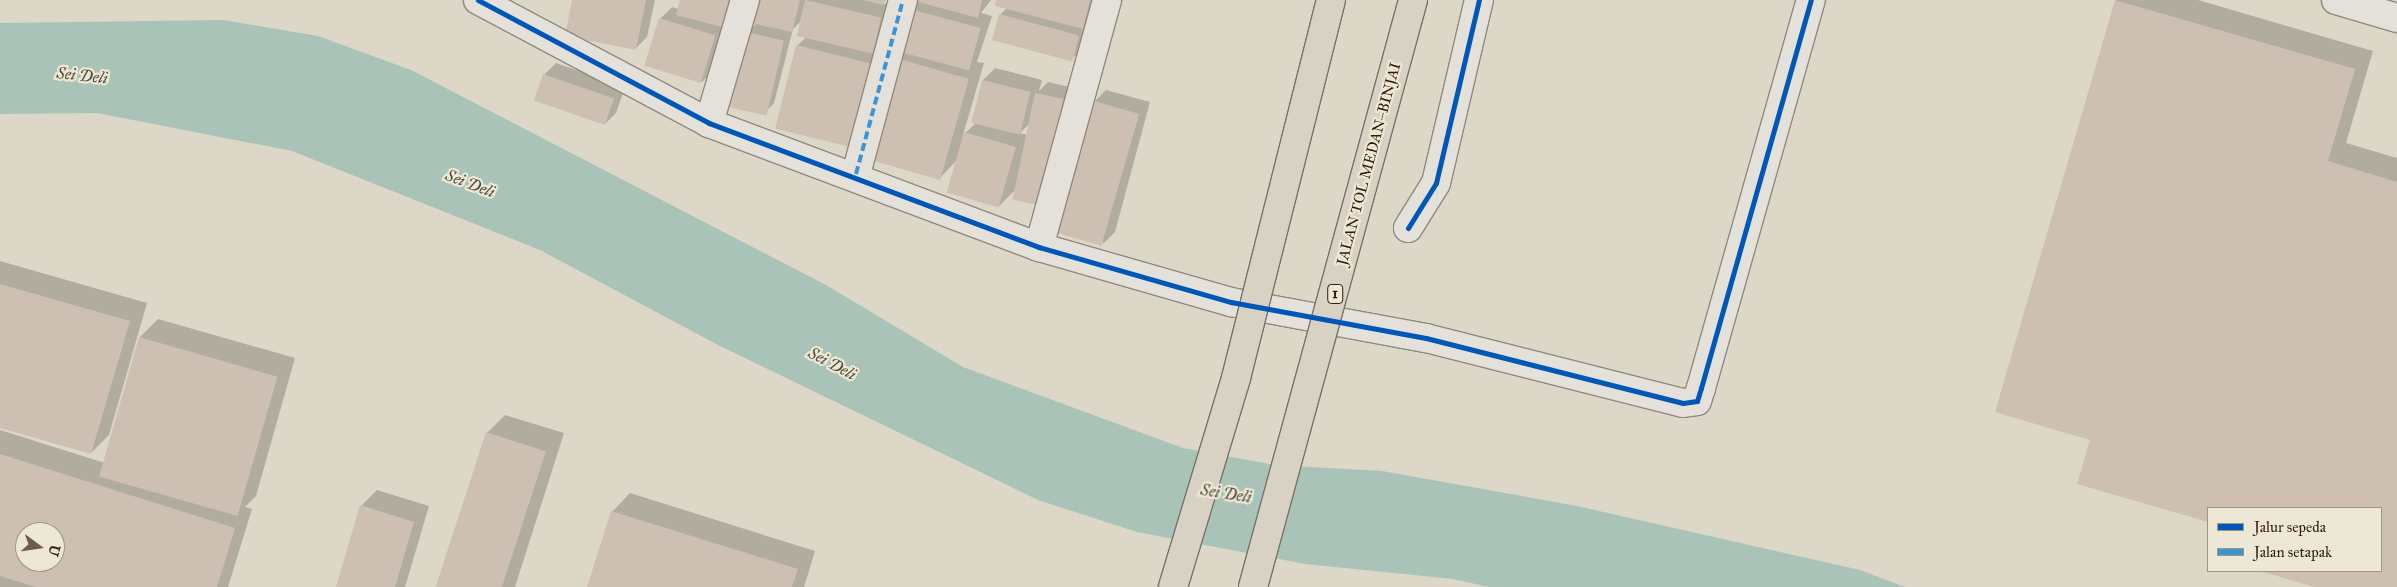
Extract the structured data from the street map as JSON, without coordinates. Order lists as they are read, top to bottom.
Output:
{
  "streets": {
    "highway": ["JALAN TOL MEDAN–BINJAI", "1"]
  },
  "water": ["Sei Deli"],
  "legend": ["Jalur sepeda", "Jalan setapak"],
  "north": "right"
}
